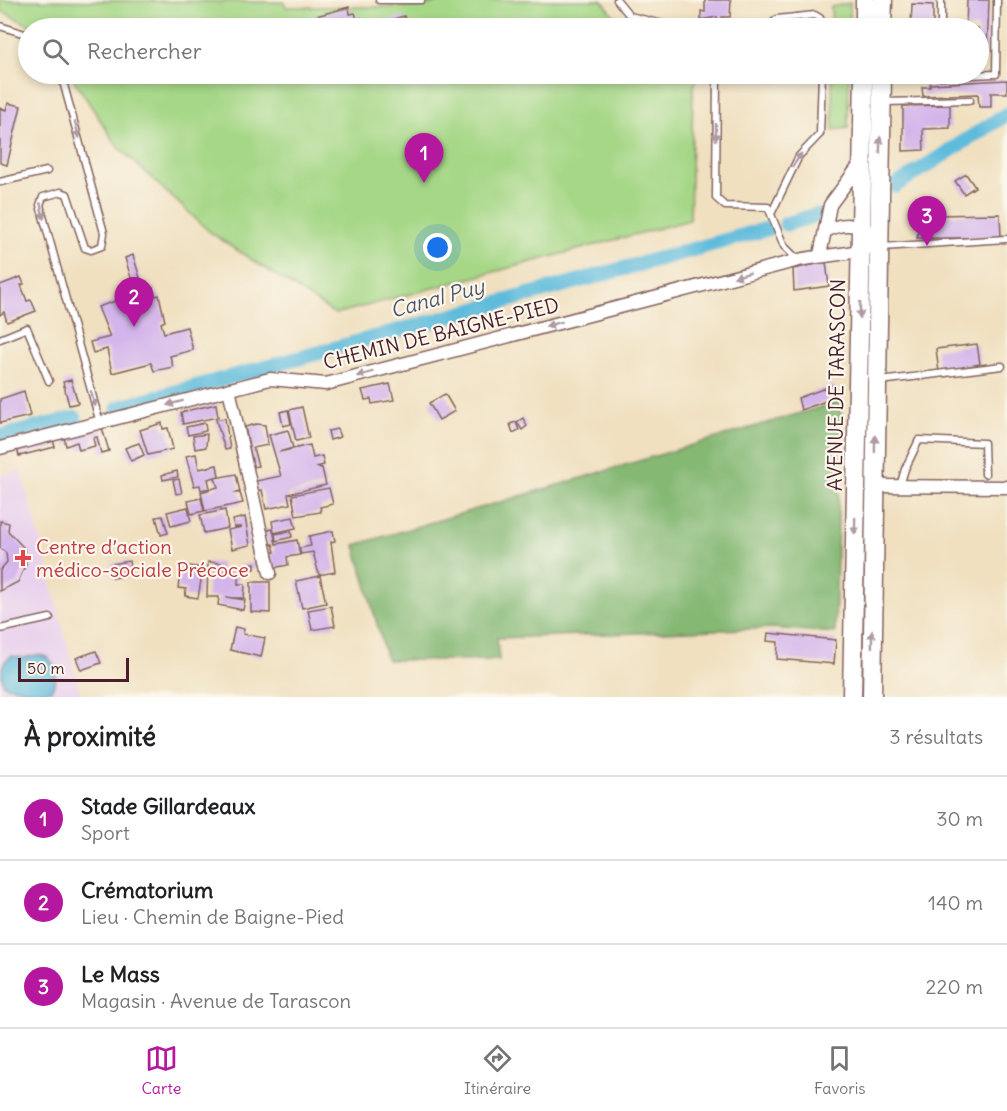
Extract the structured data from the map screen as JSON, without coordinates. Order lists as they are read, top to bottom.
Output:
{
  "streets": {
    "main road": ["AVENUE DE TARASCON"],
    "street": ["CHEMIN DE BAIGNE-PIED"]
  },
  "crossings": [
    ["CHEMIN DE BAIGNE-PIED", "AVENUE DE TARASCON"]
  ],
  "one_way": ["CHEMIN DE BAIGNE-PIED"],
  "water": ["Canal Puy"],
  "places": {
    "health": ["Centre d’action médico-sociale Précoce"]
  },
  "scale_bar": "50 m",
  "page": {
    "search": "Rechercher",
    "pins": ["1", "3", "2"],
    "scale": "50 m",
    "heading": ["À proximité", "3 résultats"],
    "list": [
      {
        "mark": "1",
        "name": "Stade Gillardeaux",
        "note": "Sport",
        "value": "30 m"
      },
      {
        "mark": "2",
        "name": "Crématorium",
        "note": "Lieu · Chemin de Baigne-Pied",
        "value": "140 m"
      },
      {
        "mark": "3",
        "name": "Le Mass",
        "note": "Magasin · Avenue de Tarascon",
        "value": "220 m"
      }
    ],
    "nav": ["Carte", "Itinéraire", "Favoris"]
  }
}
